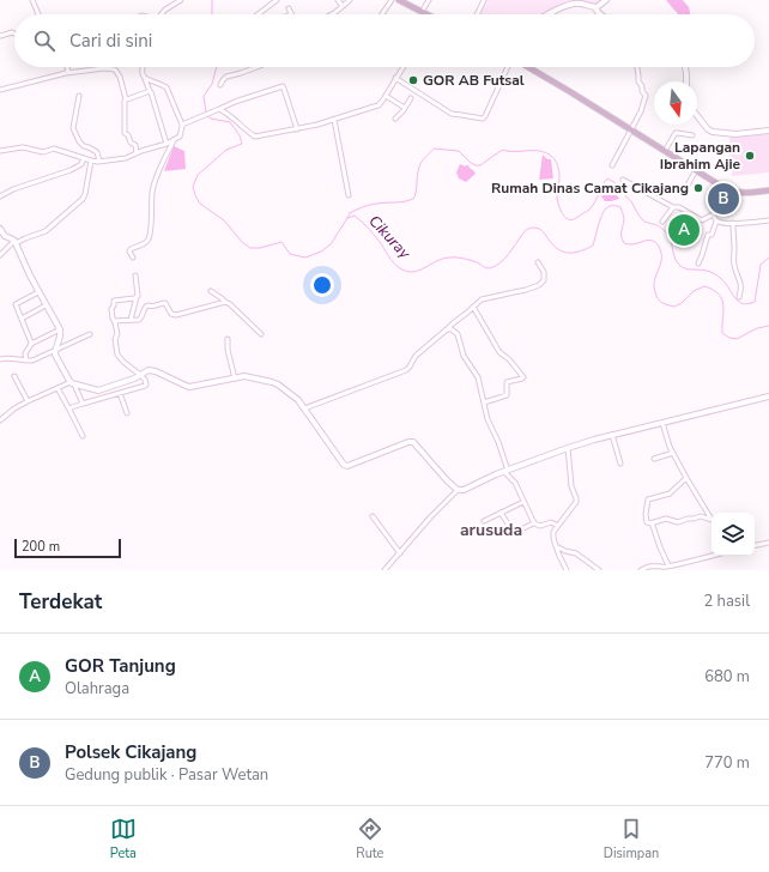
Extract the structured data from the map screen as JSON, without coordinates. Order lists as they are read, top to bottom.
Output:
{
  "districts": ["arusuda"],
  "water": ["Cikuray"],
  "places": ["GOR AB Futsal", "Lapangan Ibrahim Ajie", "Rumah Dinas Camat Cikajang"],
  "scale_bar": "200 m",
  "north": "bottom",
  "page": {
    "search": "Cari di sini",
    "pins": ["B", "A"],
    "scale": "200 m",
    "heading": ["Terdekat", "2 hasil"],
    "list": [
      {
        "mark": "A",
        "name": "GOR Tanjung",
        "note": "Olahraga",
        "value": "680 m"
      },
      {
        "mark": "B",
        "name": "Polsek Cikajang",
        "note": "Gedung publik · Pasar Wetan",
        "value": "770 m"
      }
    ],
    "nav": ["Peta", "Rute", "Disimpan"]
  }
}
